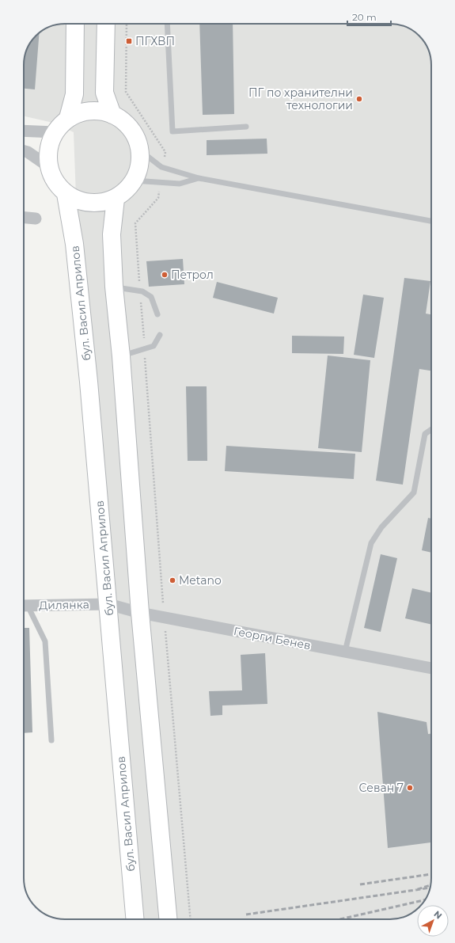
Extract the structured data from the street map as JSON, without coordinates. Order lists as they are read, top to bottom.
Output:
{
  "streets": {
    "main road": ["бул. Васил Априлов"],
    "street": ["Дилянка", "Георги Бенев"]
  },
  "crossings": [
    ["бул. Васил Априлов", "Дилянка"],
    ["бул. Васил Априлов", "Георги Бенев"],
    ["Дилянка", "Георги Бенев"]
  ],
  "places": {
    "transit": ["ПГХВП"],
    "other": [
      "ПГ по хранителни технологии",
      "Петрол",
      "Metano",
      "Севан 7"
    ]
  },
  "scale_bar": "20 m",
  "north": "top right"
}
